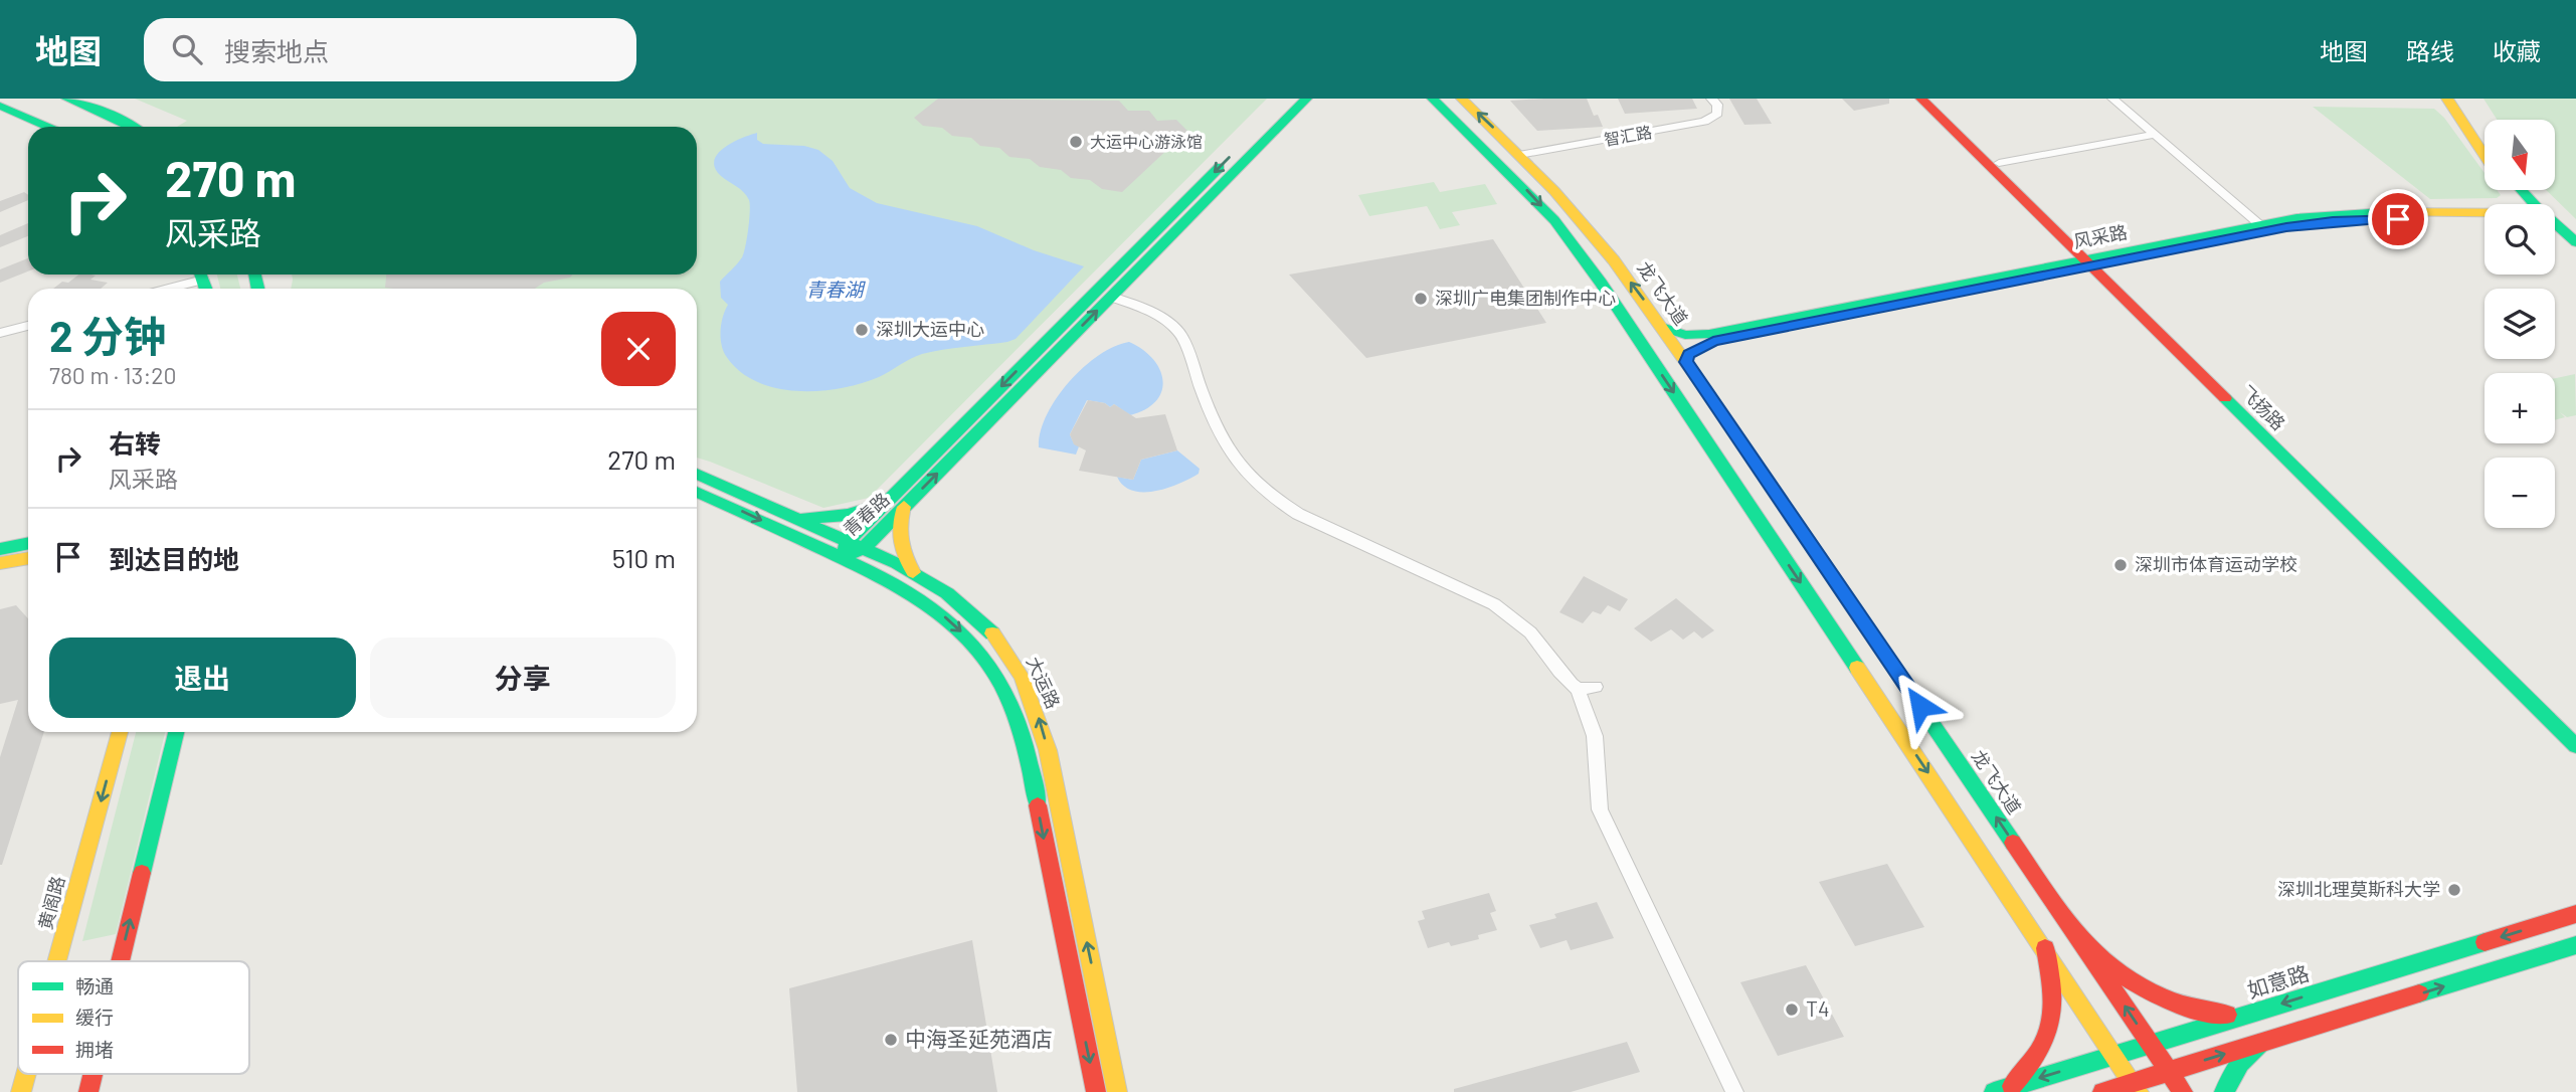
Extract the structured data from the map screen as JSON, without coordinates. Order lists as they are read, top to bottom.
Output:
{
  "streets": {
    "street": [
      "智汇路",
      "风采路",
      "龙飞大道",
      "飞扬路",
      "青春路",
      "大运路",
      "黄阁路",
      "如意路"
    ]
  },
  "crossings": [
    ["智汇路", "龙飞大道"],
    ["风采路", "龙飞大道"],
    ["风采路", "飞扬路"],
    ["龙飞大道", "如意路"],
    ["青春路", "大运路"]
  ],
  "water": ["青春湖"],
  "places": [
    "大运中心游泳馆",
    "深圳广电集团制作中心",
    "深圳大运中心",
    "深圳市体育运动学校",
    "深圳北理莫斯科大学",
    "T4",
    "中海圣延苑酒店"
  ],
  "legend": ["畅通", "缓行", "拥堵"],
  "north": "bottom",
  "page": {
    "header": "地图",
    "search": "搜索地点",
    "nav": ["地图", "路线", "收藏"],
    "map_buttons": ["+", "−"],
    "turn": ["270 m", "风采路"],
    "heading": ["2 分钟", "780 m · 13:20"],
    "list": [
      {
        "name": "右转",
        "note": "风采路",
        "value": "270 m"
      },
      {
        "name": "到达目的地",
        "value": "510 m"
      }
    ],
    "buttons": ["退出", "分享"]
  }
}
